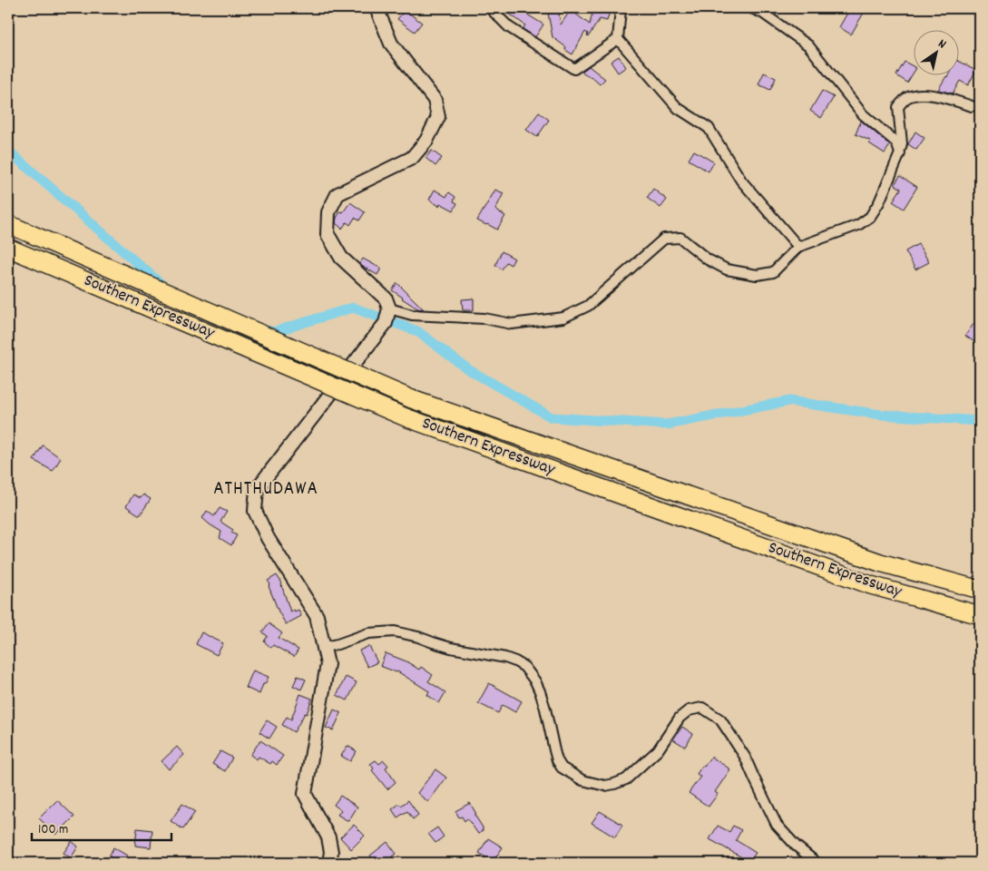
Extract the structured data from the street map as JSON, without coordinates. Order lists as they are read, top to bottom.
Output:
{
  "streets": {
    "highway": ["Southern Expressway"]
  },
  "districts": ["ATHTHUDAWA"],
  "scale_bar": "100 m",
  "north": "top right"
}
